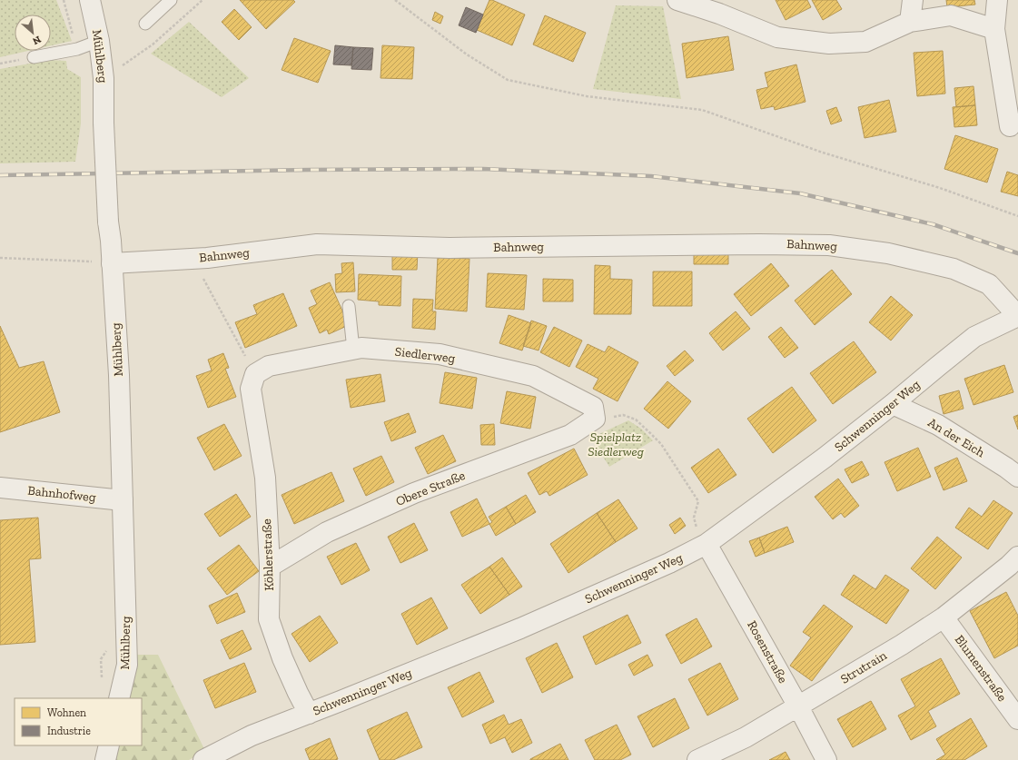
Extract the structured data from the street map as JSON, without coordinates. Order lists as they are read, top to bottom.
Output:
{
  "streets": {
    "street": [
      "Mühlberg",
      "Bahnweg",
      "Siedlerweg",
      "Schwenninger Weg",
      "An der Eich",
      "Obere Straße",
      "Bahnhofweg",
      "Köhlerstraße",
      "Rosenstraße",
      "Strutrain",
      "Blumenstraße"
    ]
  },
  "crossings": [
    ["Mühlberg", "Bahnweg"],
    ["Mühlberg", "Bahnhofweg"],
    ["Bahnweg", "Schwenninger Weg"],
    ["Siedlerweg", "Obere Straße"],
    ["Siedlerweg", "Köhlerstraße"],
    ["Schwenninger Weg", "An der Eich"],
    ["Schwenninger Weg", "Köhlerstraße"],
    ["Schwenninger Weg", "Rosenstraße"],
    ["Obere Straße", "Köhlerstraße"],
    ["Rosenstraße", "Strutrain"],
    ["Strutrain", "Blumenstraße"]
  ],
  "parks": ["Spielplatz Siedlerweg"],
  "legend": ["Wohnen", "Industrie"],
  "north": "bottom right"
}
